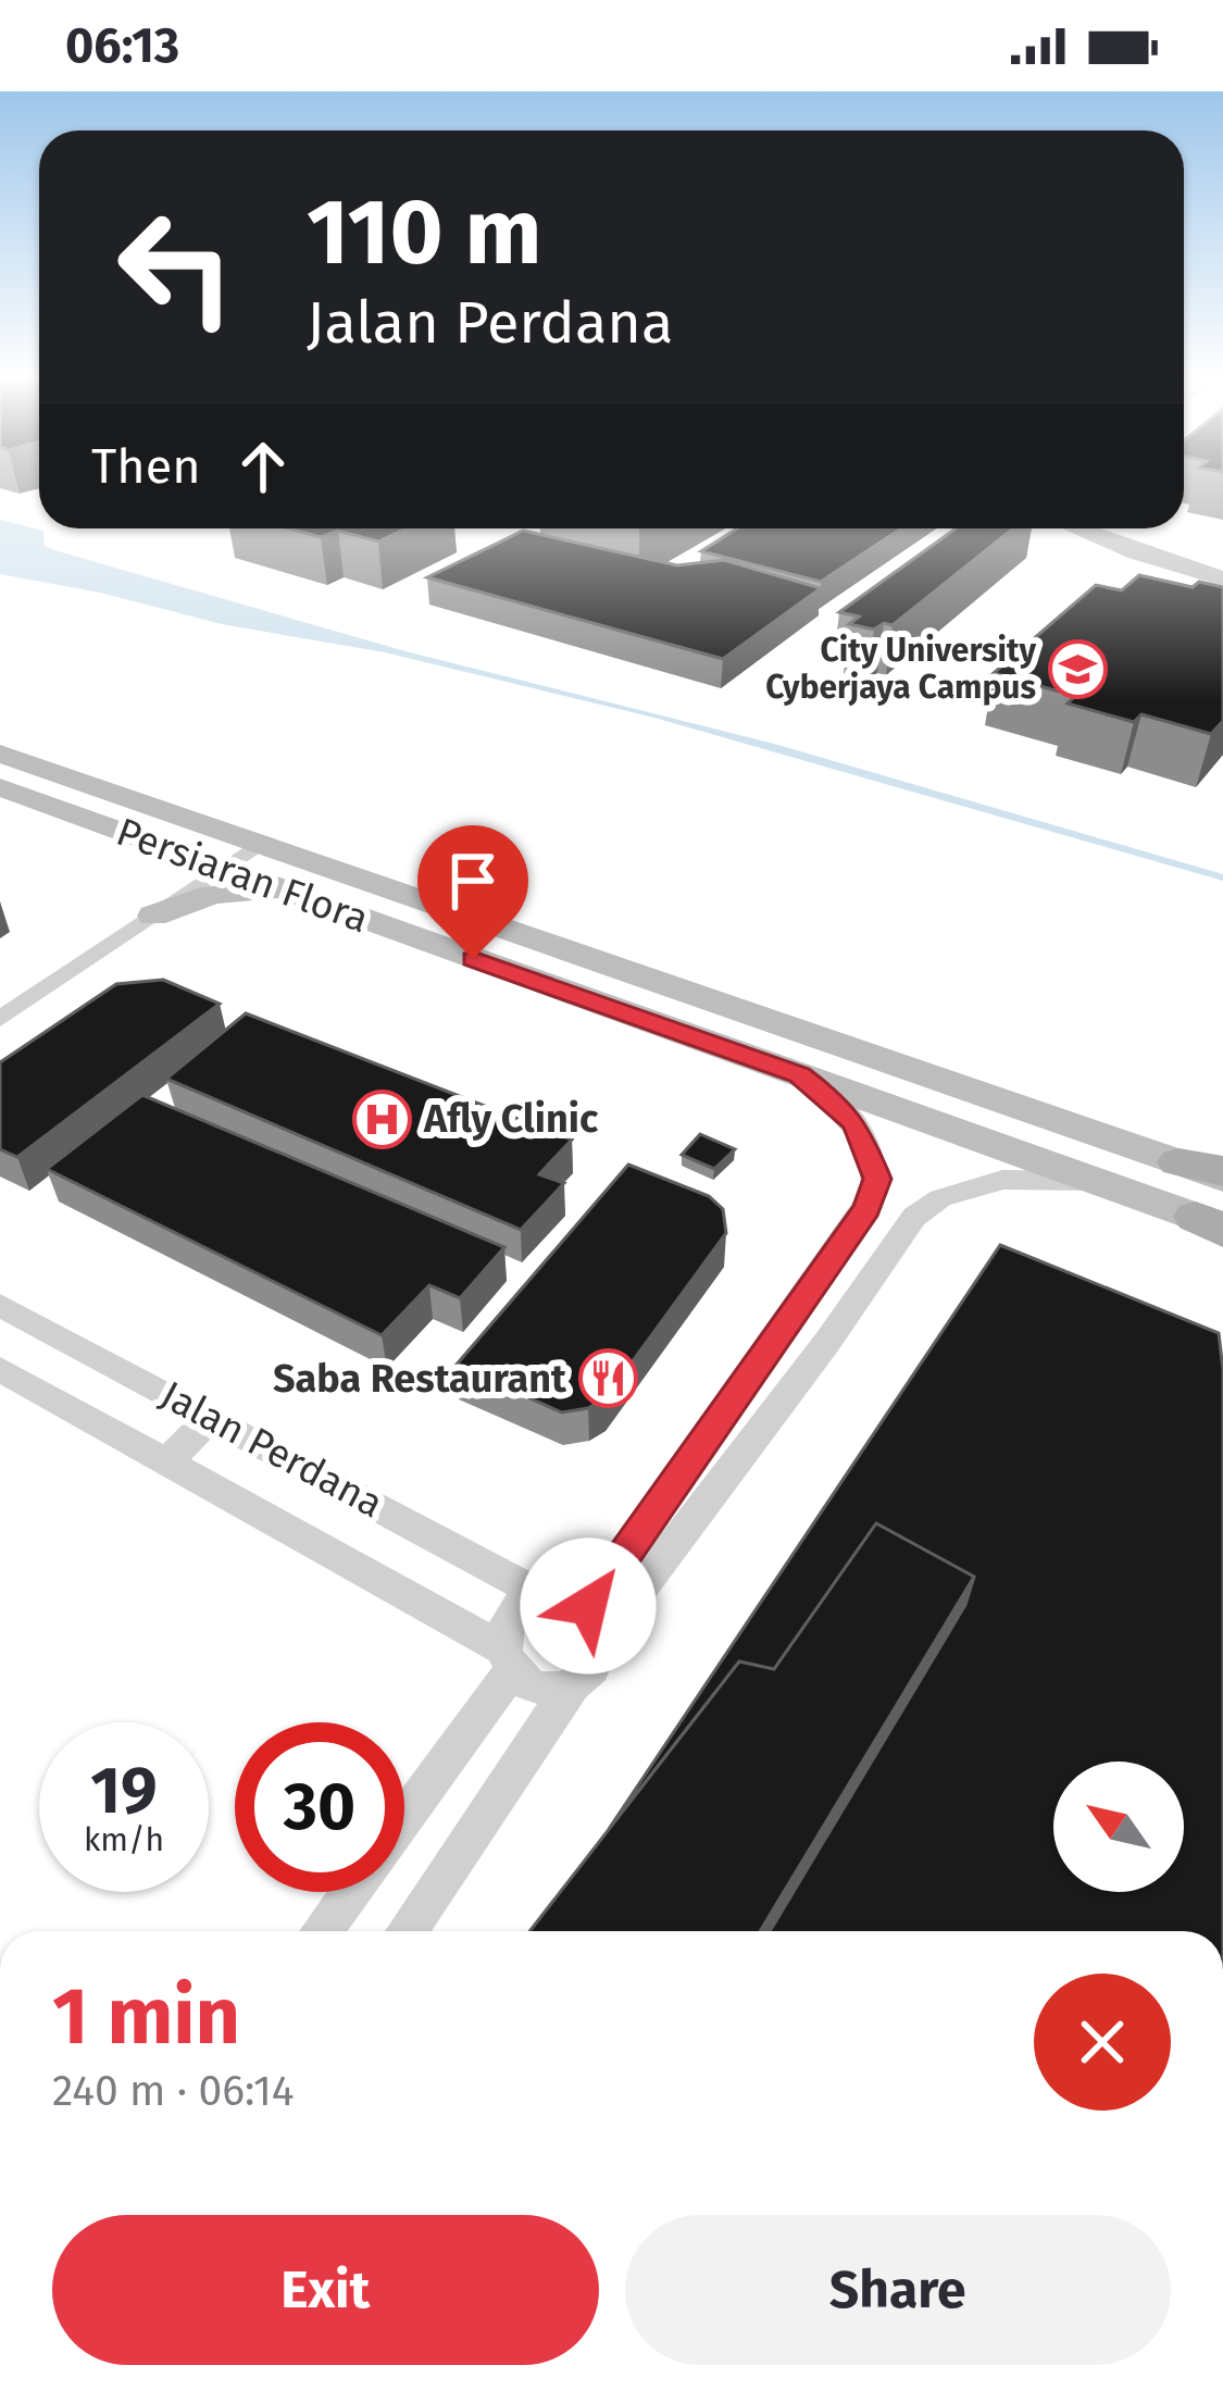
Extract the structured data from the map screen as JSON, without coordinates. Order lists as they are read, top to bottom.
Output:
{
  "streets": {
    "main road": ["Persiaran Flora"],
    "street": ["Jalan Perdana"]
  },
  "places": {
    "school or university": ["City University Cyberjaya Campus"],
    "hospital": ["Afly Clinic"],
    "restaurant": ["Saba Restaurant"]
  },
  "north": "top left",
  "page": {
    "status": "06:13",
    "turn": ["110 m", "Jalan Perdana"],
    "then": "Then",
    "speed": "19 km/h",
    "limit": "30",
    "heading": ["1 min", "240 m · 06:14"],
    "buttons": ["Exit", "Share"]
  }
}
